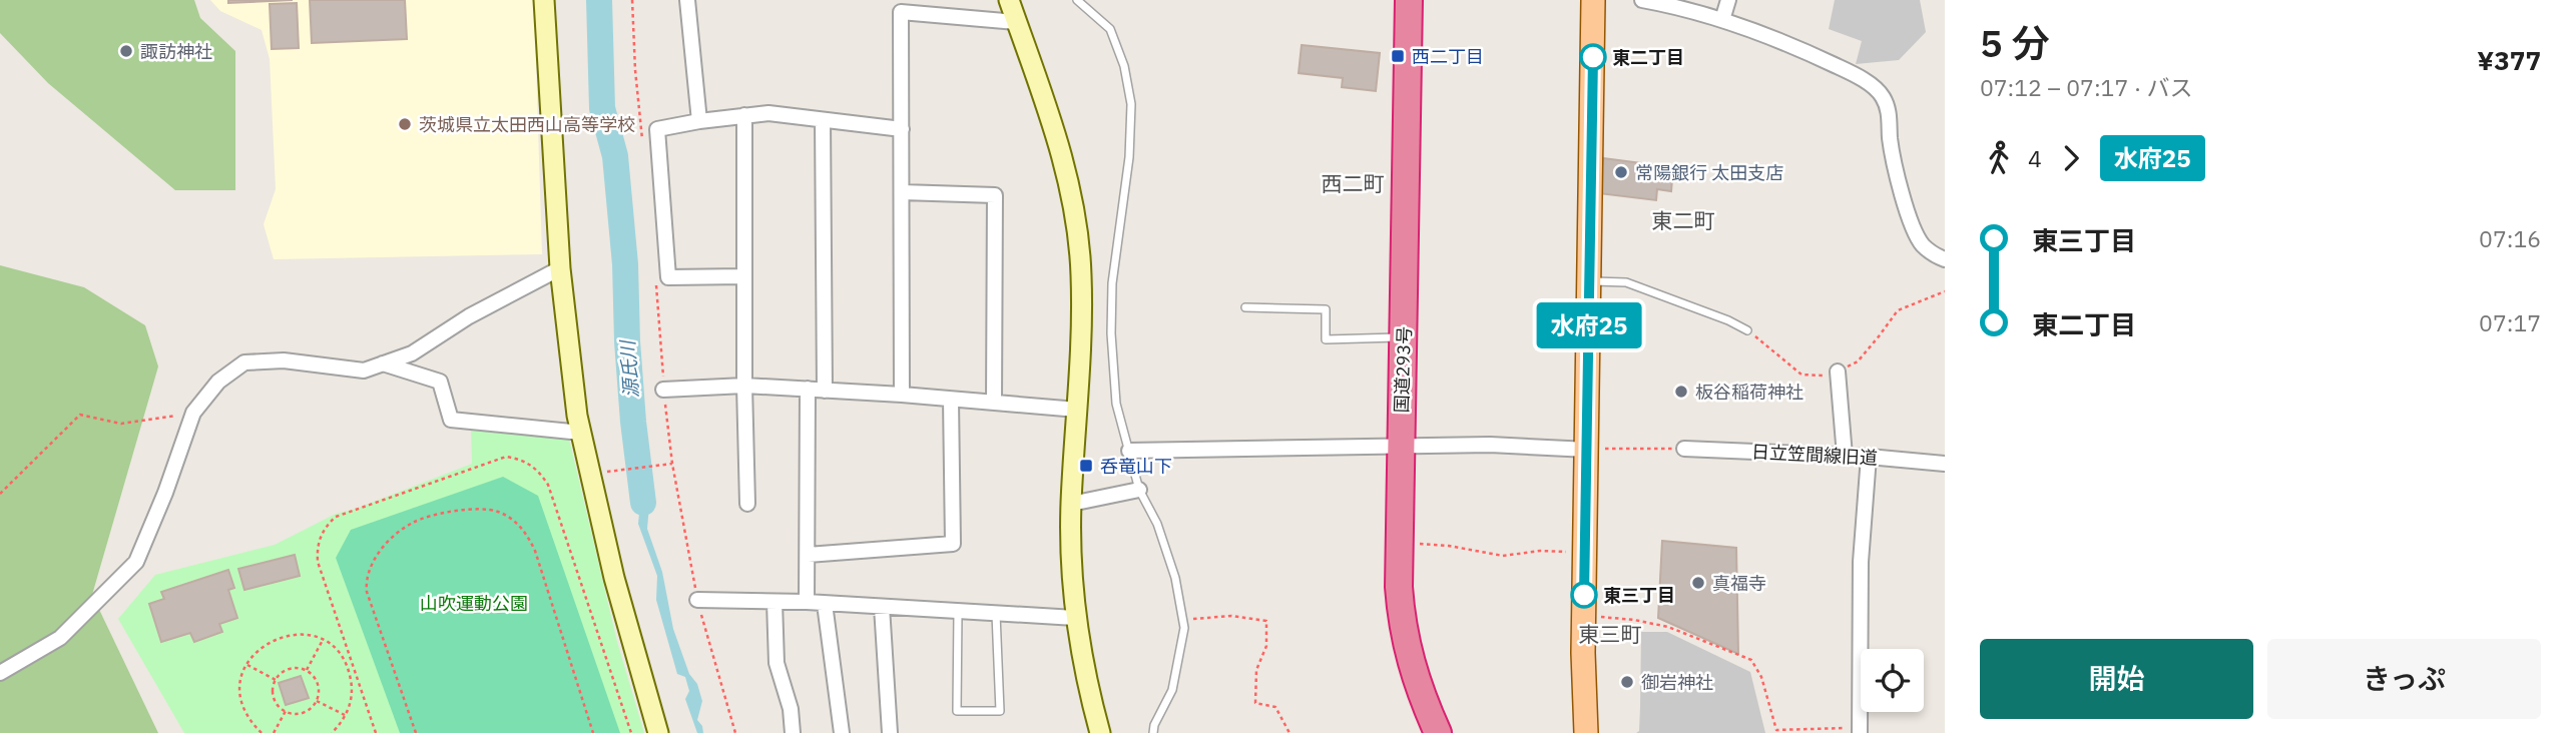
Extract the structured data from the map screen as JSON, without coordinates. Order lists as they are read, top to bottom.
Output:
{
  "streets": {
    "highway": ["国道293号"],
    "street": ["日立笠間線旧道"]
  },
  "districts": ["西二町", "東二町", "東三町"],
  "water": ["源氏川"],
  "parks": ["山吹運動公園"],
  "places": {
    "other": [
      "諏訪神社",
      "東二丁目",
      "茨城県立太田西山高等学校",
      "常陽銀行 太田支店",
      "板谷稲荷神社",
      "真福寺",
      "東三丁目",
      "御岩神社"
    ],
    "transit": ["西二丁目", "呑竜山下"]
  },
  "lines": ["bus line 水府25"],
  "page": {
    "on_map": "水府25",
    "heading": ["5 分", "07:12 – 07:17 · バス", "¥377"],
    "legs": ["4", "水府25"],
    "list": [
      {
        "name": "東三丁目",
        "value": "07:16"
      },
      {
        "name": "東二丁目",
        "value": "07:17"
      }
    ],
    "buttons": ["開始", "きっぷ"]
  }
}
